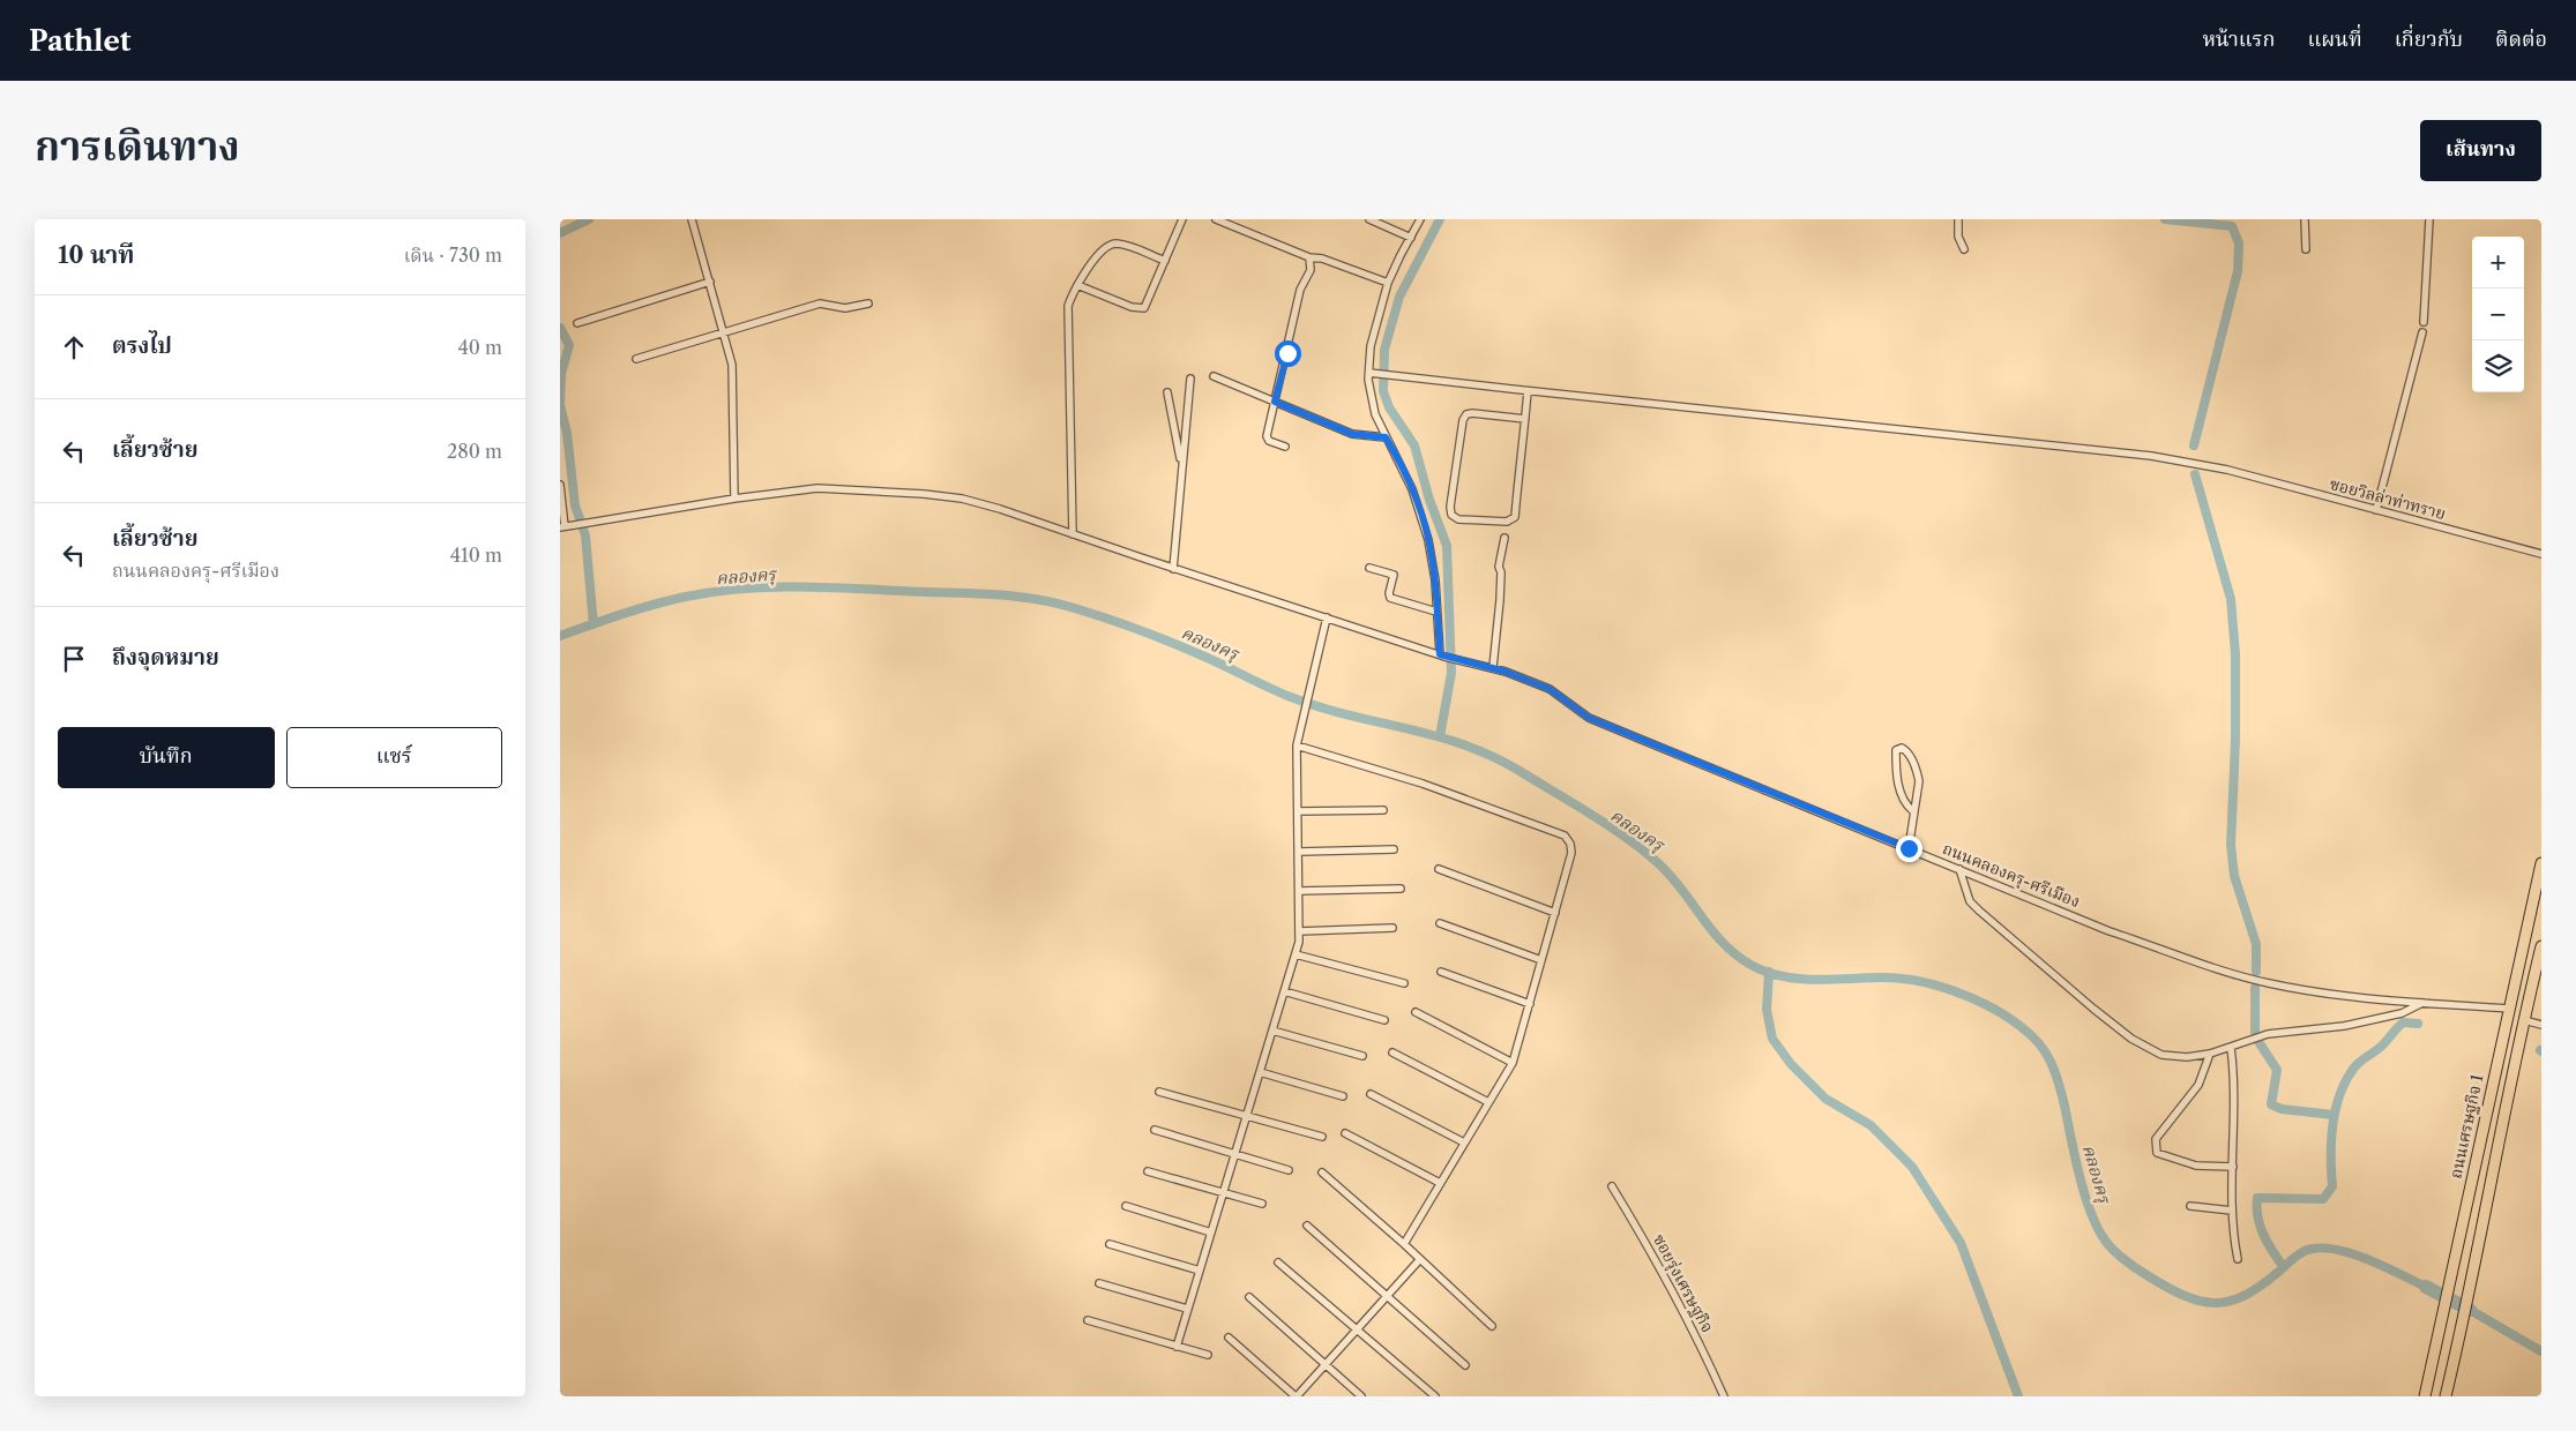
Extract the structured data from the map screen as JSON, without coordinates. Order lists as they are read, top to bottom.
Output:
{
  "streets": {
    "main road": ["ถนนเศรษฐกิจ 1"],
    "street": ["ซอยวิลล่าท่าทราย", "ถนนคลองครุ-ศรีเมือง", "ซอยรุ่งเศรษฐกิจ"]
  },
  "crossings": [
    ["ถนนคลองครุ-ศรีเมือง", "ถนนเศรษฐกิจ 1"]
  ],
  "water": ["คลองครุ"],
  "page": {
    "header": "Pathlet",
    "nav": [
      "หน้าแรก",
      "แผนที่",
      "เกี่ยวกับ",
      "ติดต่อ"
    ],
    "title": "การเดินทาง",
    "buttons": [
      "เส้นทาง",
      ["บันทึก", "แชร์"]
    ],
    "heading": ["10 นาที", "เดิน · 730 m"],
    "map_buttons": ["+", "−"],
    "list": [
      ["ตรงไป", "40 m"],
      ["เลี้ยวซ้าย", "280 m"],
      ["เลี้ยวซ้าย", "ถนนคลองครุ-ศรีเมือง", "410 m"],
      "ถึงจุดหมาย"
    ]
  }
}
